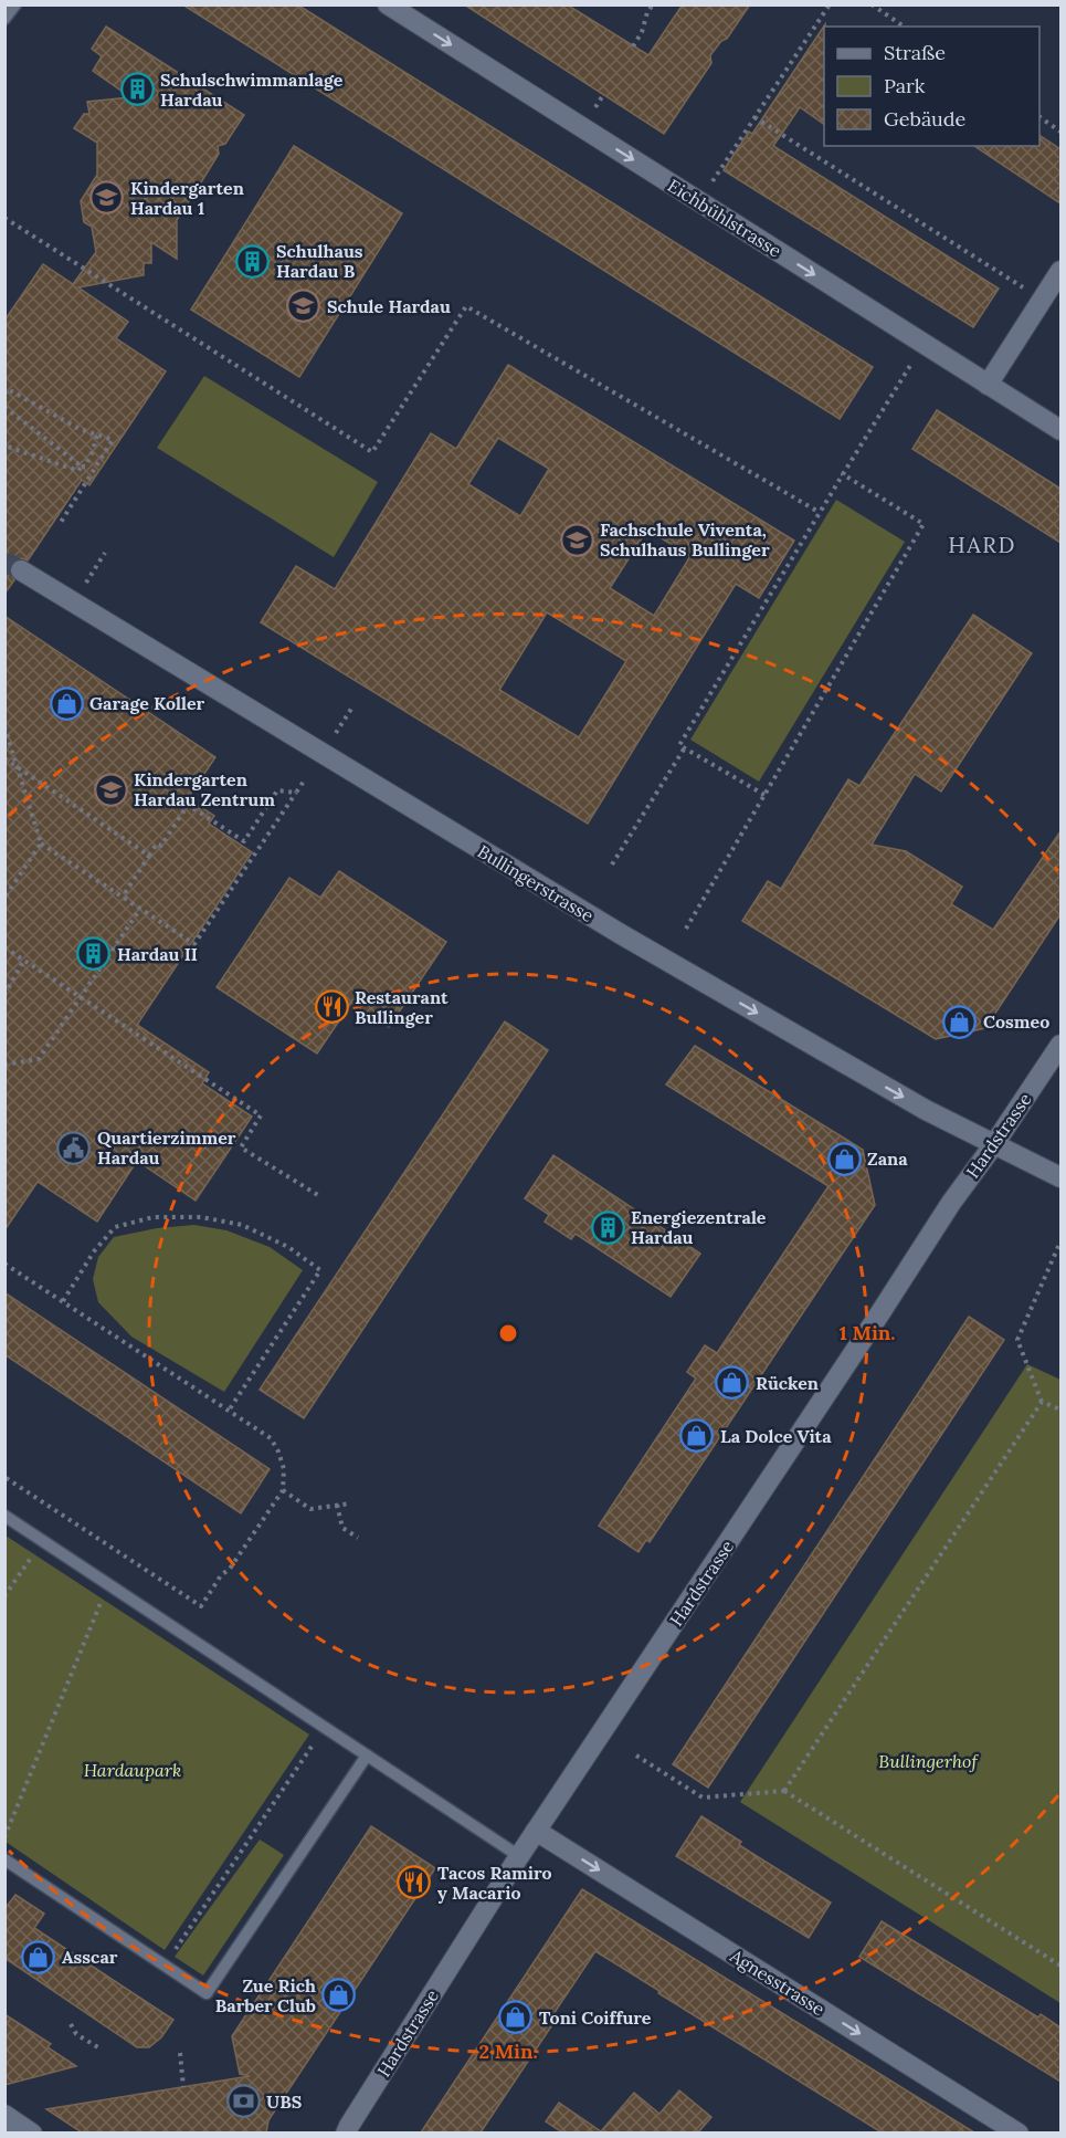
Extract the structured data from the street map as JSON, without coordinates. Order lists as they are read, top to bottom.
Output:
{
  "streets": {
    "street": [
      "Eichbühlstrasse",
      "Bullingerstrasse",
      "Hardstrasse",
      "Agnesstrasse"
    ]
  },
  "crossings": [
    ["Bullingerstrasse", "Hardstrasse"],
    ["Hardstrasse", "Agnesstrasse"]
  ],
  "one_way": ["Eichbühlstrasse", "Bullingerstrasse", "Agnesstrasse"],
  "districts": ["HARD"],
  "parks": ["Bullingerhof", "Hardaupark"],
  "places": {
    "building": [
      "Schulschwimmanlage Hardau",
      "Schulhaus Hardau B",
      "Hardau II",
      "Energiezentrale Hardau"
    ],
    "school or university": [
      "Kindergarten Hardau 1",
      "Schule Hardau",
      "Fachschule Viventa, Schulhaus Bullinger",
      "Kindergarten Hardau Zentrum"
    ],
    "shop": [
      "Garage Koller",
      "Cosmeo",
      "Zana",
      "Rücken",
      "La Dolce Vita",
      "Asscar",
      "Zue Rich Barber Club",
      "Toni Coiffure"
    ],
    "restaurant": ["Restaurant Bullinger", "Tacos Ramiro y Macario"],
    "public building": ["Quartierzimmer Hardau"],
    "bank": ["UBS"]
  },
  "legend": ["Straße", "Park", "Gebäude"],
  "rings": ["1 Min.", "2 Min."]
}
